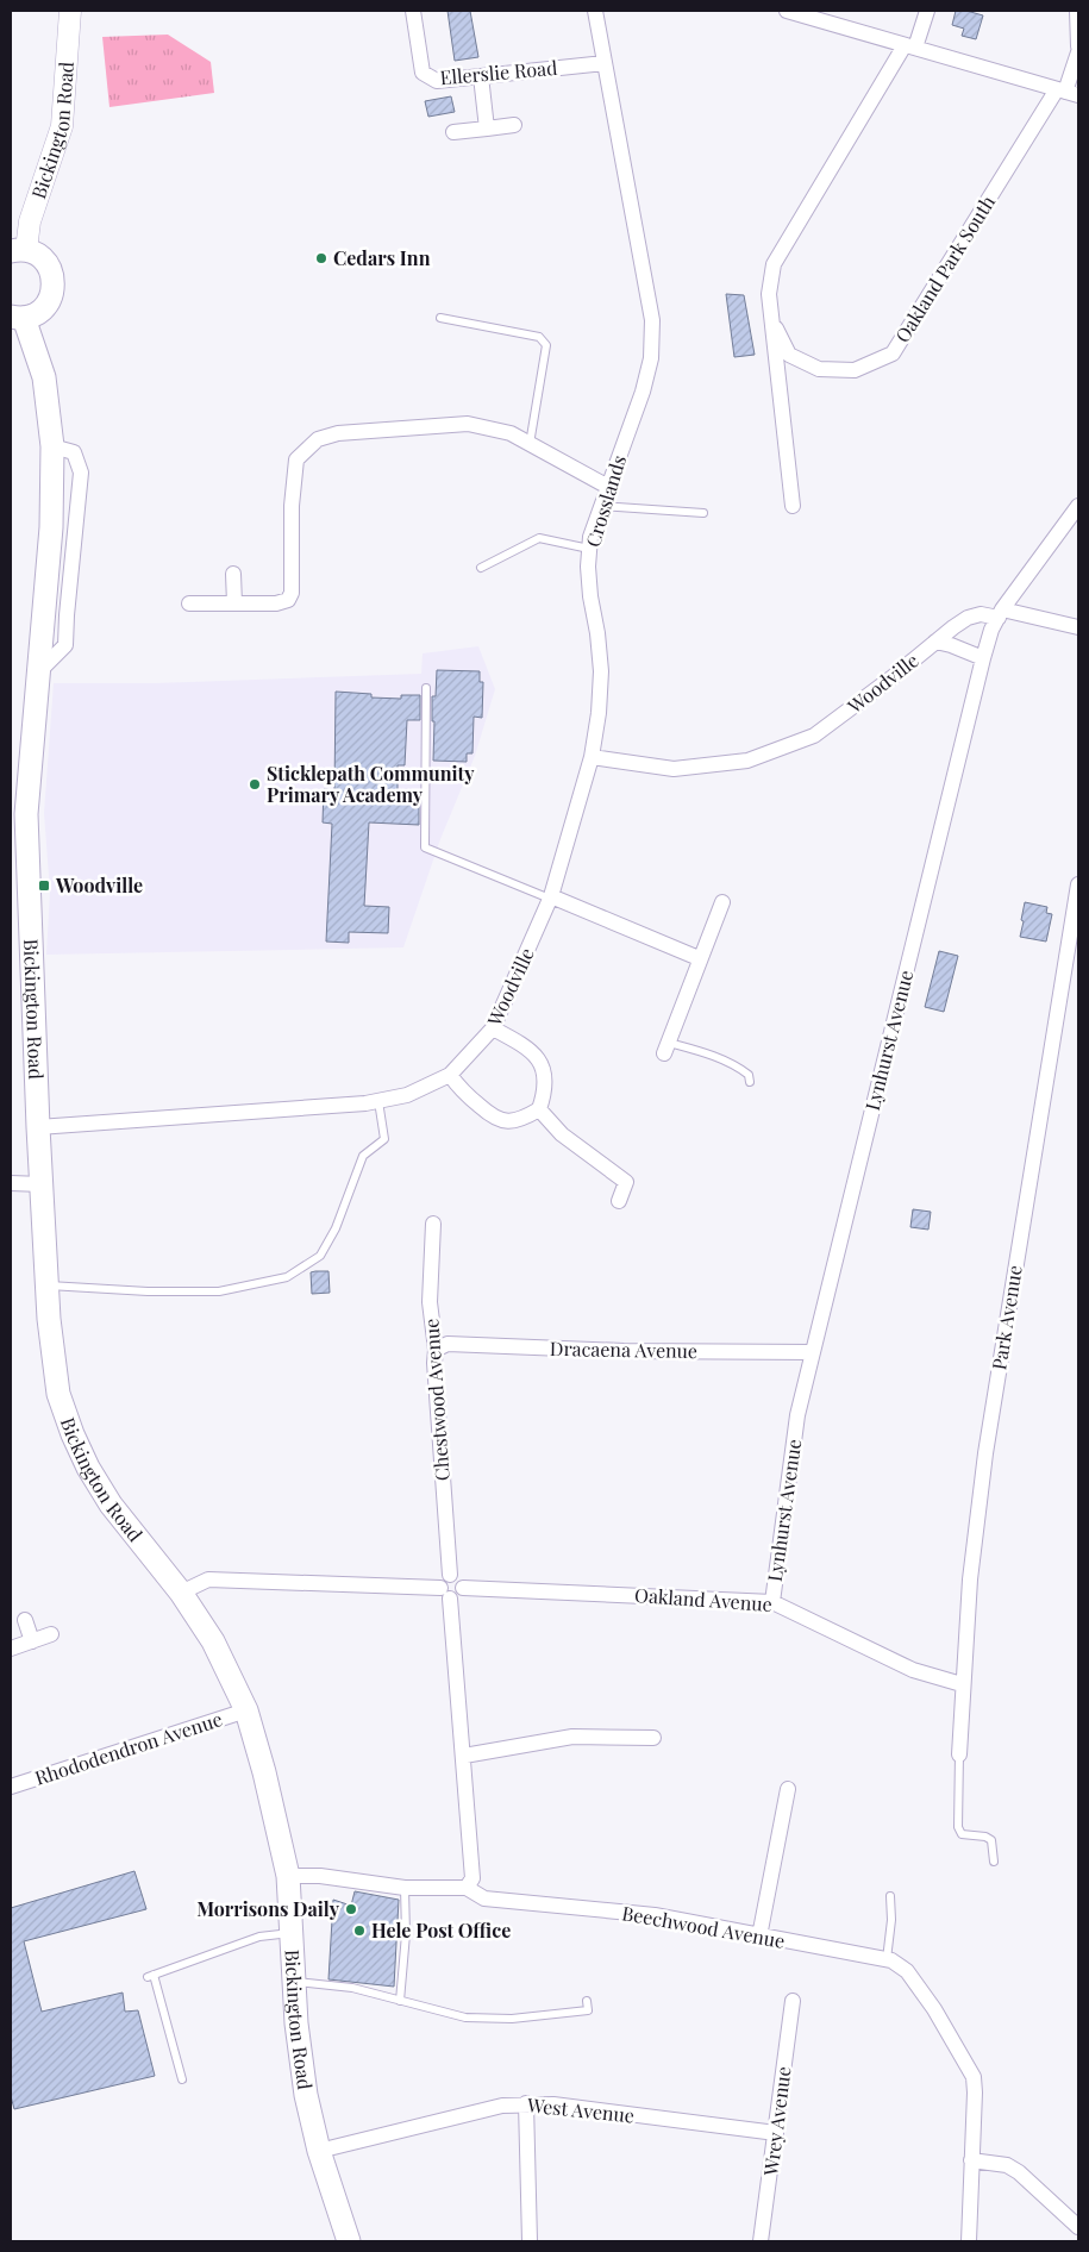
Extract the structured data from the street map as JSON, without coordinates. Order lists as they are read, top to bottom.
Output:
{
  "streets": {
    "main road": ["Bickington Road"],
    "street": [
      "Ellerslie Road",
      "Oakland Park South",
      "Crosslands",
      "Woodville",
      "Lynhurst Avenue",
      "Park Avenue",
      "Dracaena Avenue",
      "Chestwood Avenue",
      "Oakland Avenue",
      "Rhododendron Avenue",
      "Beechwood Avenue",
      "West Avenue",
      "Wrey Avenue"
    ]
  },
  "crossings": [
    ["Ellerslie Road", "Crosslands"],
    ["Bickington Road", "Woodville"],
    ["Bickington Road", "Rhododendron Avenue"],
    ["Bickington Road", "West Avenue"],
    ["Crosslands", "Woodville"],
    ["Woodville", "Lynhurst Avenue"],
    ["Lynhurst Avenue", "Dracaena Avenue"],
    ["Lynhurst Avenue", "Oakland Avenue"],
    ["Park Avenue", "Oakland Avenue"],
    ["Dracaena Avenue", "Chestwood Avenue"],
    ["Chestwood Avenue", "Oakland Avenue"],
    ["West Avenue", "Wrey Avenue"]
  ],
  "places": {
    "other": [
      "Cedars Inn",
      "Sticklepath Community Primary Academy",
      "Morrisons Daily",
      "Hele Post Office"
    ],
    "transit": ["Woodville"]
  }
}
